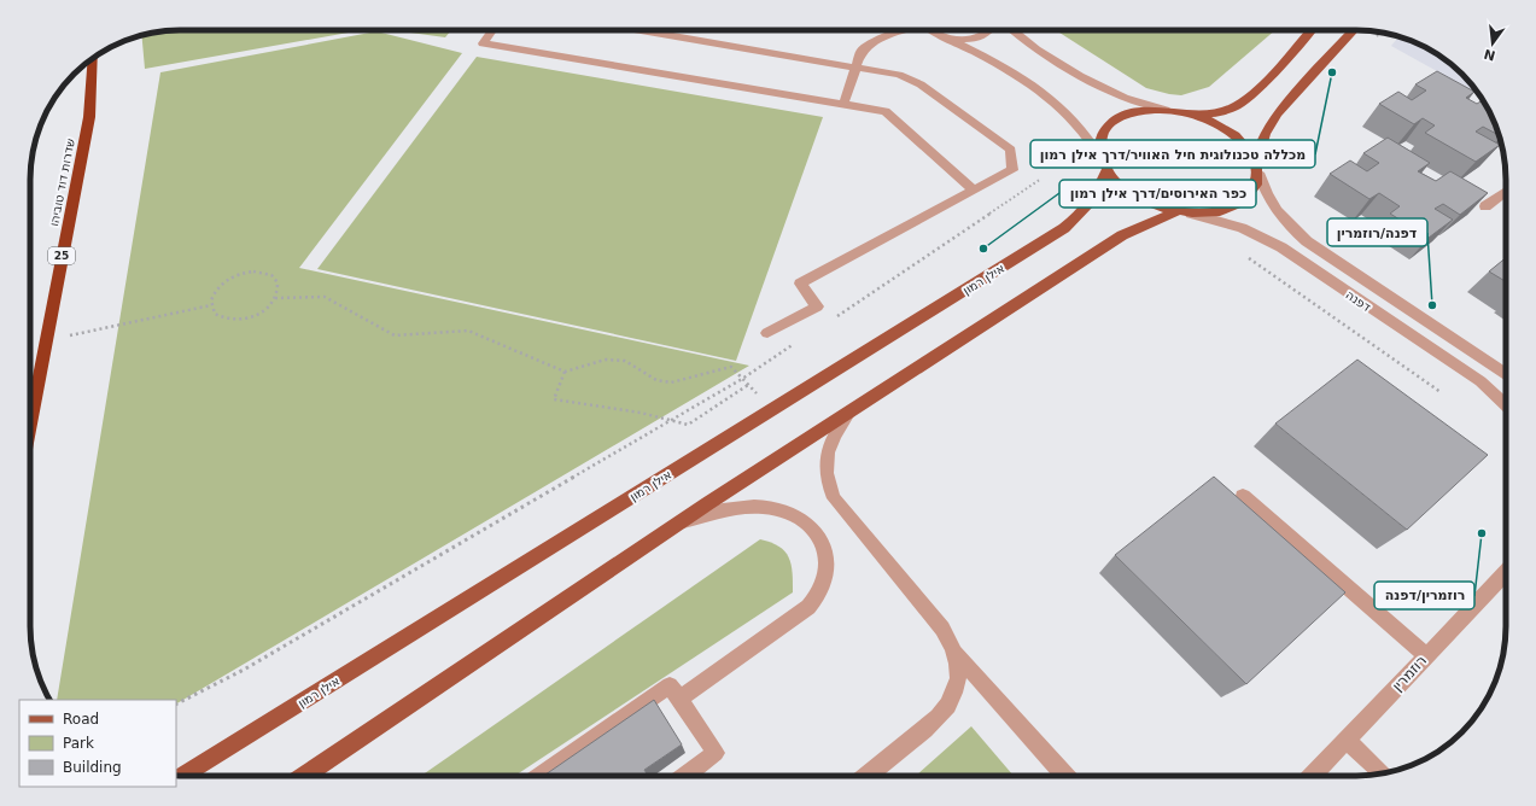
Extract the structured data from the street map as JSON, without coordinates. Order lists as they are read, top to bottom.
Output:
{
  "streets": {
    "highway": ["שדרות דוד טוביהו", "25"],
    "main road": ["אילן רמון"],
    "street": ["דפנה", "רוזמרין"]
  },
  "crossings": [
    ["אילן רמון", "דפנה"]
  ],
  "places": [
    "מכללה טכנולוגית חיל האוויר/דרך אילן רמון",
    "כפר האירוסים/דרך אילן רמון",
    "דפנה/רוזמרין",
    "רוזמרין/דפנה"
  ],
  "legend": ["Road", "Park", "Building"],
  "north": "bottom"
}
